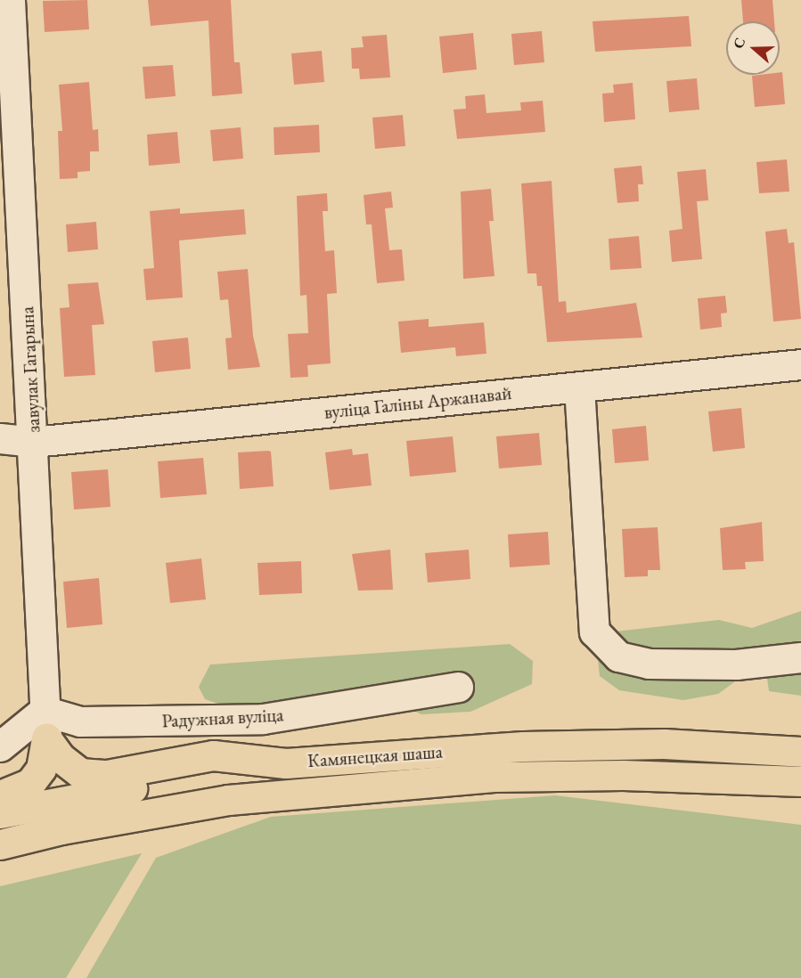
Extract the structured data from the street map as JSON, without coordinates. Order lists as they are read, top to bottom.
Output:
{
  "streets": {
    "main road": ["Камянецкая шаша"],
    "street": ["завулак Гагарына", "вуліца Галіны Аржанавай", "Радужная вуліца"]
  },
  "crossings": [
    ["завулак Гагарына", "вуліца Галіны Аржанавай"],
    ["завулак Гагарына", "Радужная вуліца"],
    ["завулак Гагарына", "Камянецкая шаша"],
    ["Радужная вуліца", "Камянецкая шаша"]
  ],
  "north": "left"
}
